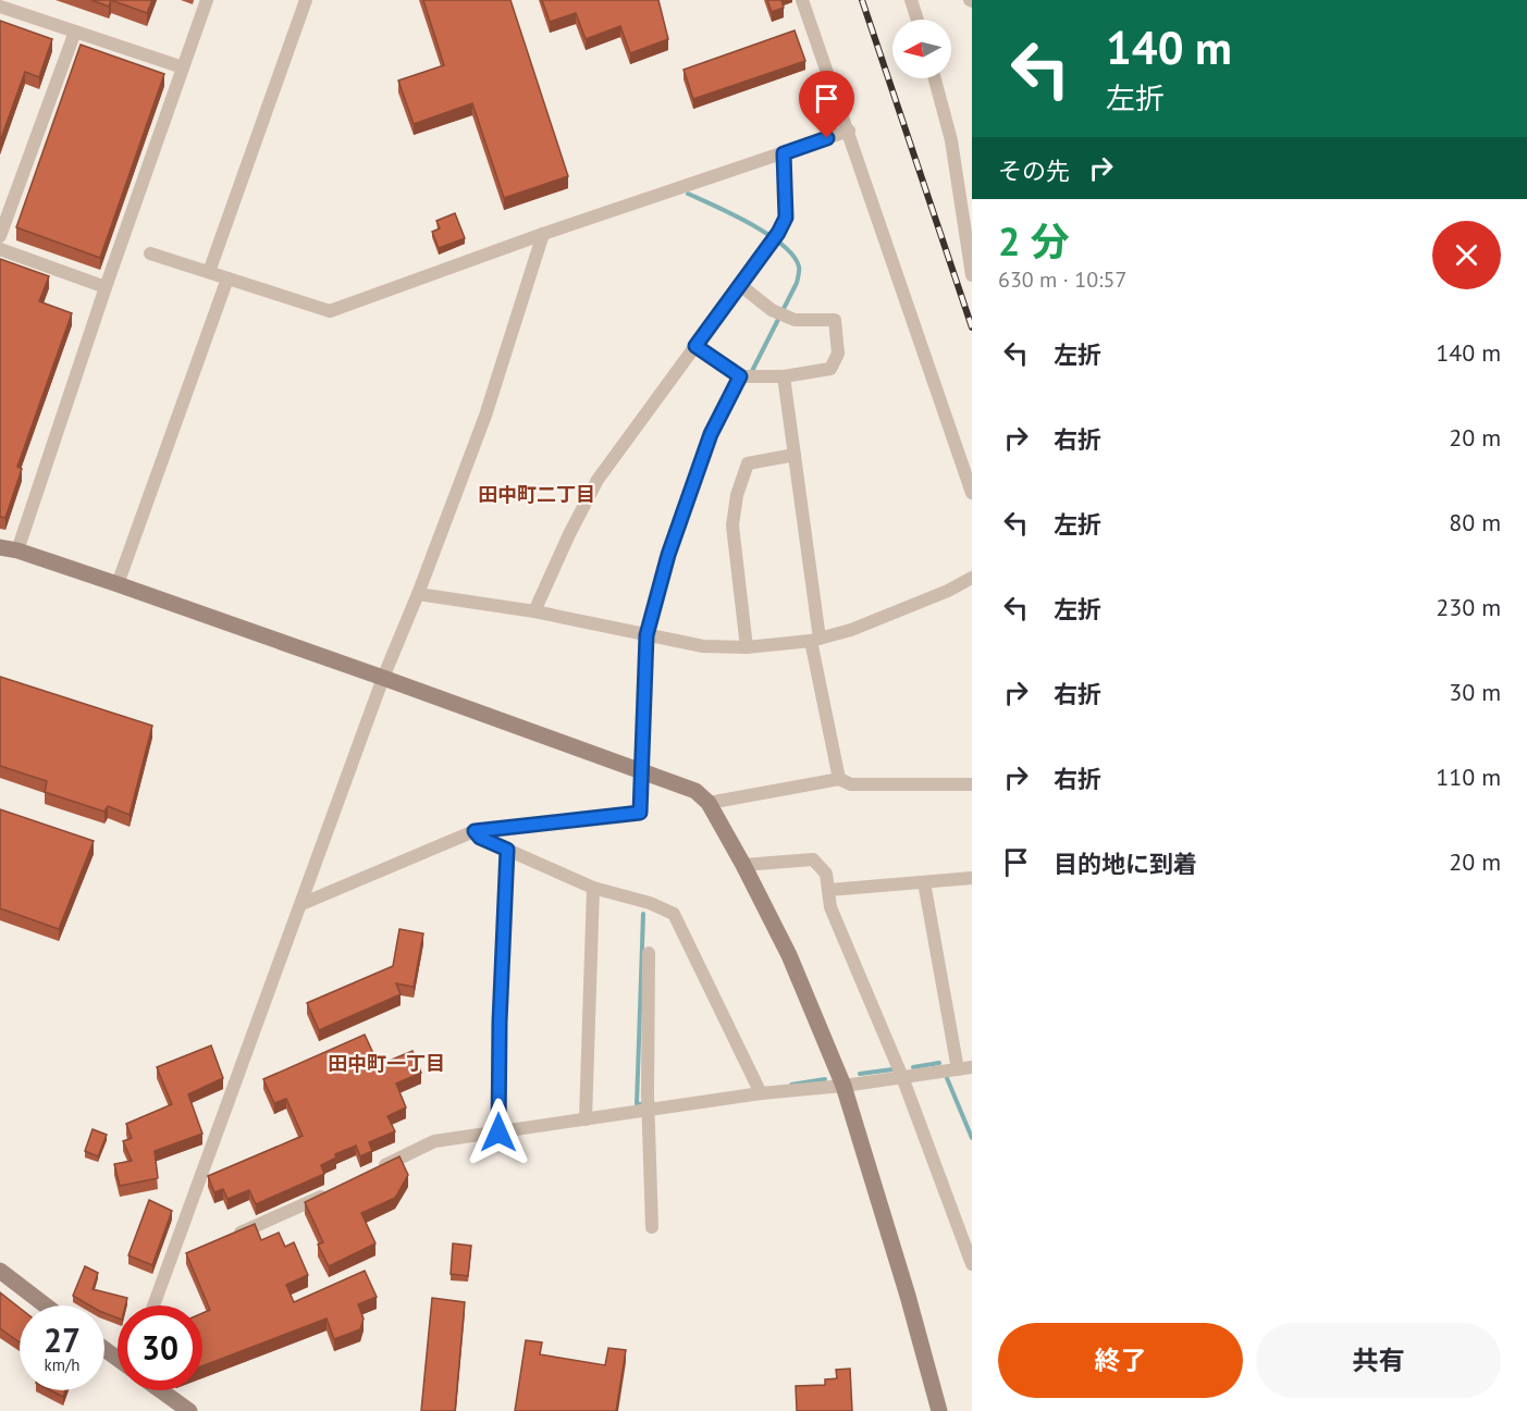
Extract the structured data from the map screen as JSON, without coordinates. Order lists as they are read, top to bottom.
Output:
{
  "districts": ["田中町二丁目", "田中町一丁目"],
  "north": "left",
  "page": {
    "turn": ["140 m", "左折"],
    "then": "その先",
    "heading": ["2 分", "630 m · 10:57"],
    "list": [
      {
        "name": "左折",
        "value": "140 m"
      },
      {
        "name": "右折",
        "value": "20 m"
      },
      {
        "name": "左折",
        "value": "80 m"
      },
      {
        "name": "左折",
        "value": "230 m"
      },
      {
        "name": "右折",
        "value": "30 m"
      },
      {
        "name": "右折",
        "value": "110 m"
      },
      {
        "name": "目的地に到着",
        "value": "20 m"
      }
    ],
    "speed": "27 km/h",
    "limit": "30",
    "buttons": ["終了", "共有"]
  }
}
